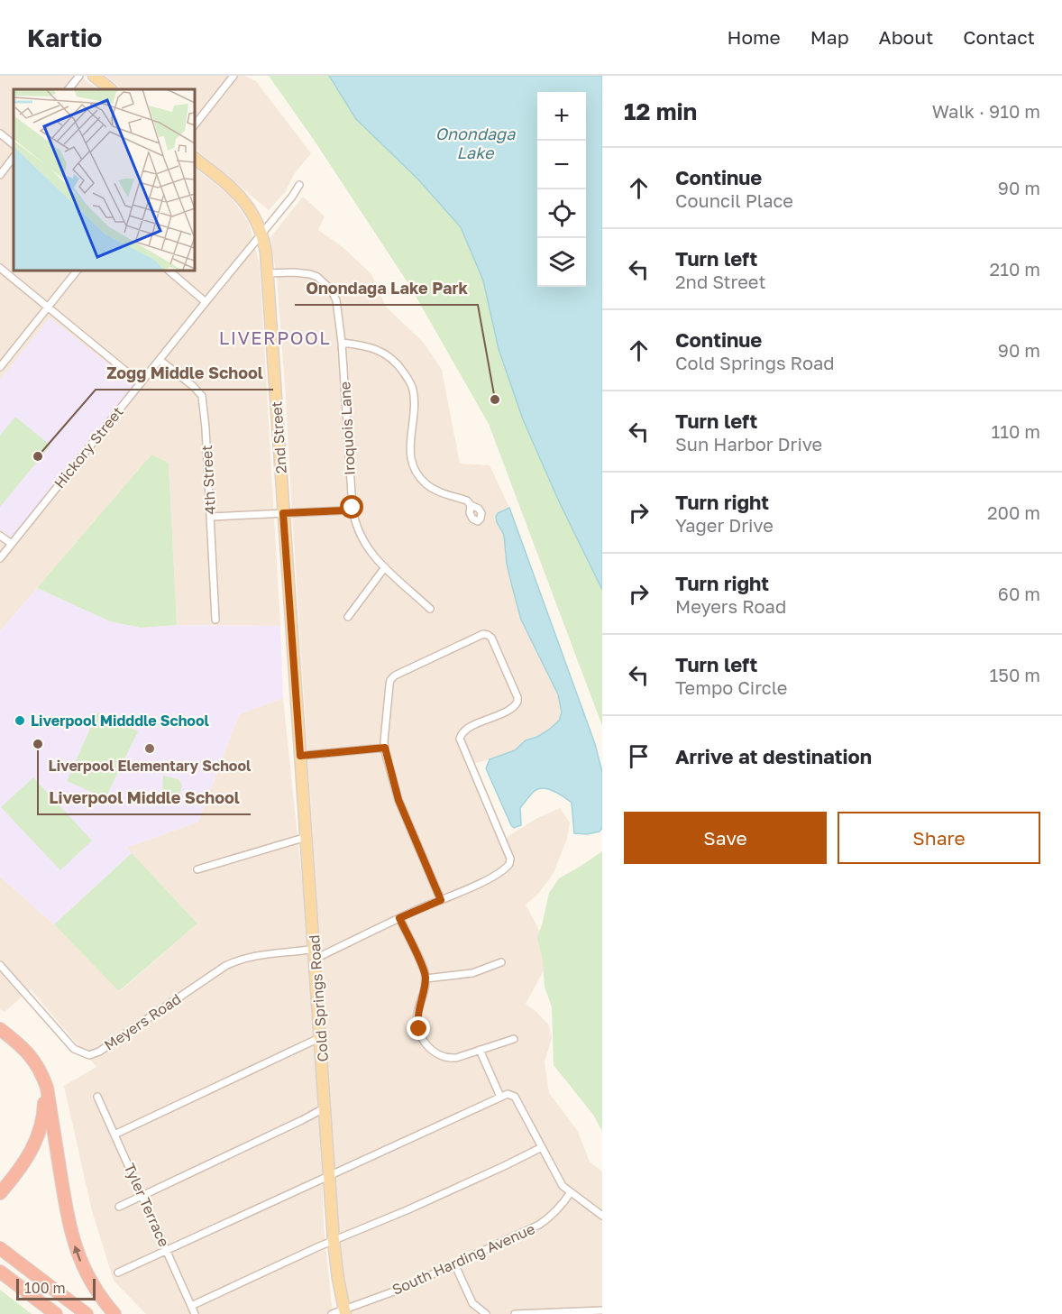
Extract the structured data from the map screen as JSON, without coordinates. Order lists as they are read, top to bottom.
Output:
{
  "streets": {
    "main road": ["2nd Street", "Cold Springs Road"],
    "street": [
      "Iroquois Lane",
      "Hickory Street",
      "4th Street",
      "Meyers Road",
      "Tyler Terrace",
      "South Harding Avenue"
    ]
  },
  "crossings": [
    ["Iroquois Lane", "2nd Street"],
    ["2nd Street", "Hickory Street"],
    ["2nd Street", "Cold Springs Road"],
    ["Hickory Street", "4th Street"],
    ["Cold Springs Road", "Meyers Road"],
    ["Cold Springs Road", "South Harding Avenue"]
  ],
  "districts": ["LIVERPOOL"],
  "water": ["Onondaga Lake"],
  "places": [
    "Onondaga Lake Park",
    "Zogg Middle School",
    "Liverpool Midddle School",
    "Liverpool Middle School",
    "Liverpool Elementary School"
  ],
  "scale_bar": "100 m",
  "page": {
    "header": "Kartio",
    "nav": [
      "Home",
      "Map",
      "About",
      "Contact"
    ],
    "heading": ["12 min", "Walk · 910 m"],
    "map_buttons": ["+", "−"],
    "list": [
      ["Continue", "Council Place", "90 m"],
      ["Turn left", "2nd Street", "210 m"],
      ["Continue", "Cold Springs Road", "90 m"],
      ["Turn left", "Sun Harbor Drive", "110 m"],
      ["Turn right", "Yager Drive", "200 m"],
      ["Turn right", "Meyers Road", "60 m"],
      ["Turn left", "Tempo Circle", "150 m"],
      "Arrive at destination"
    ],
    "buttons": ["Save", "Share"],
    "scale": "100 m"
  }
}
